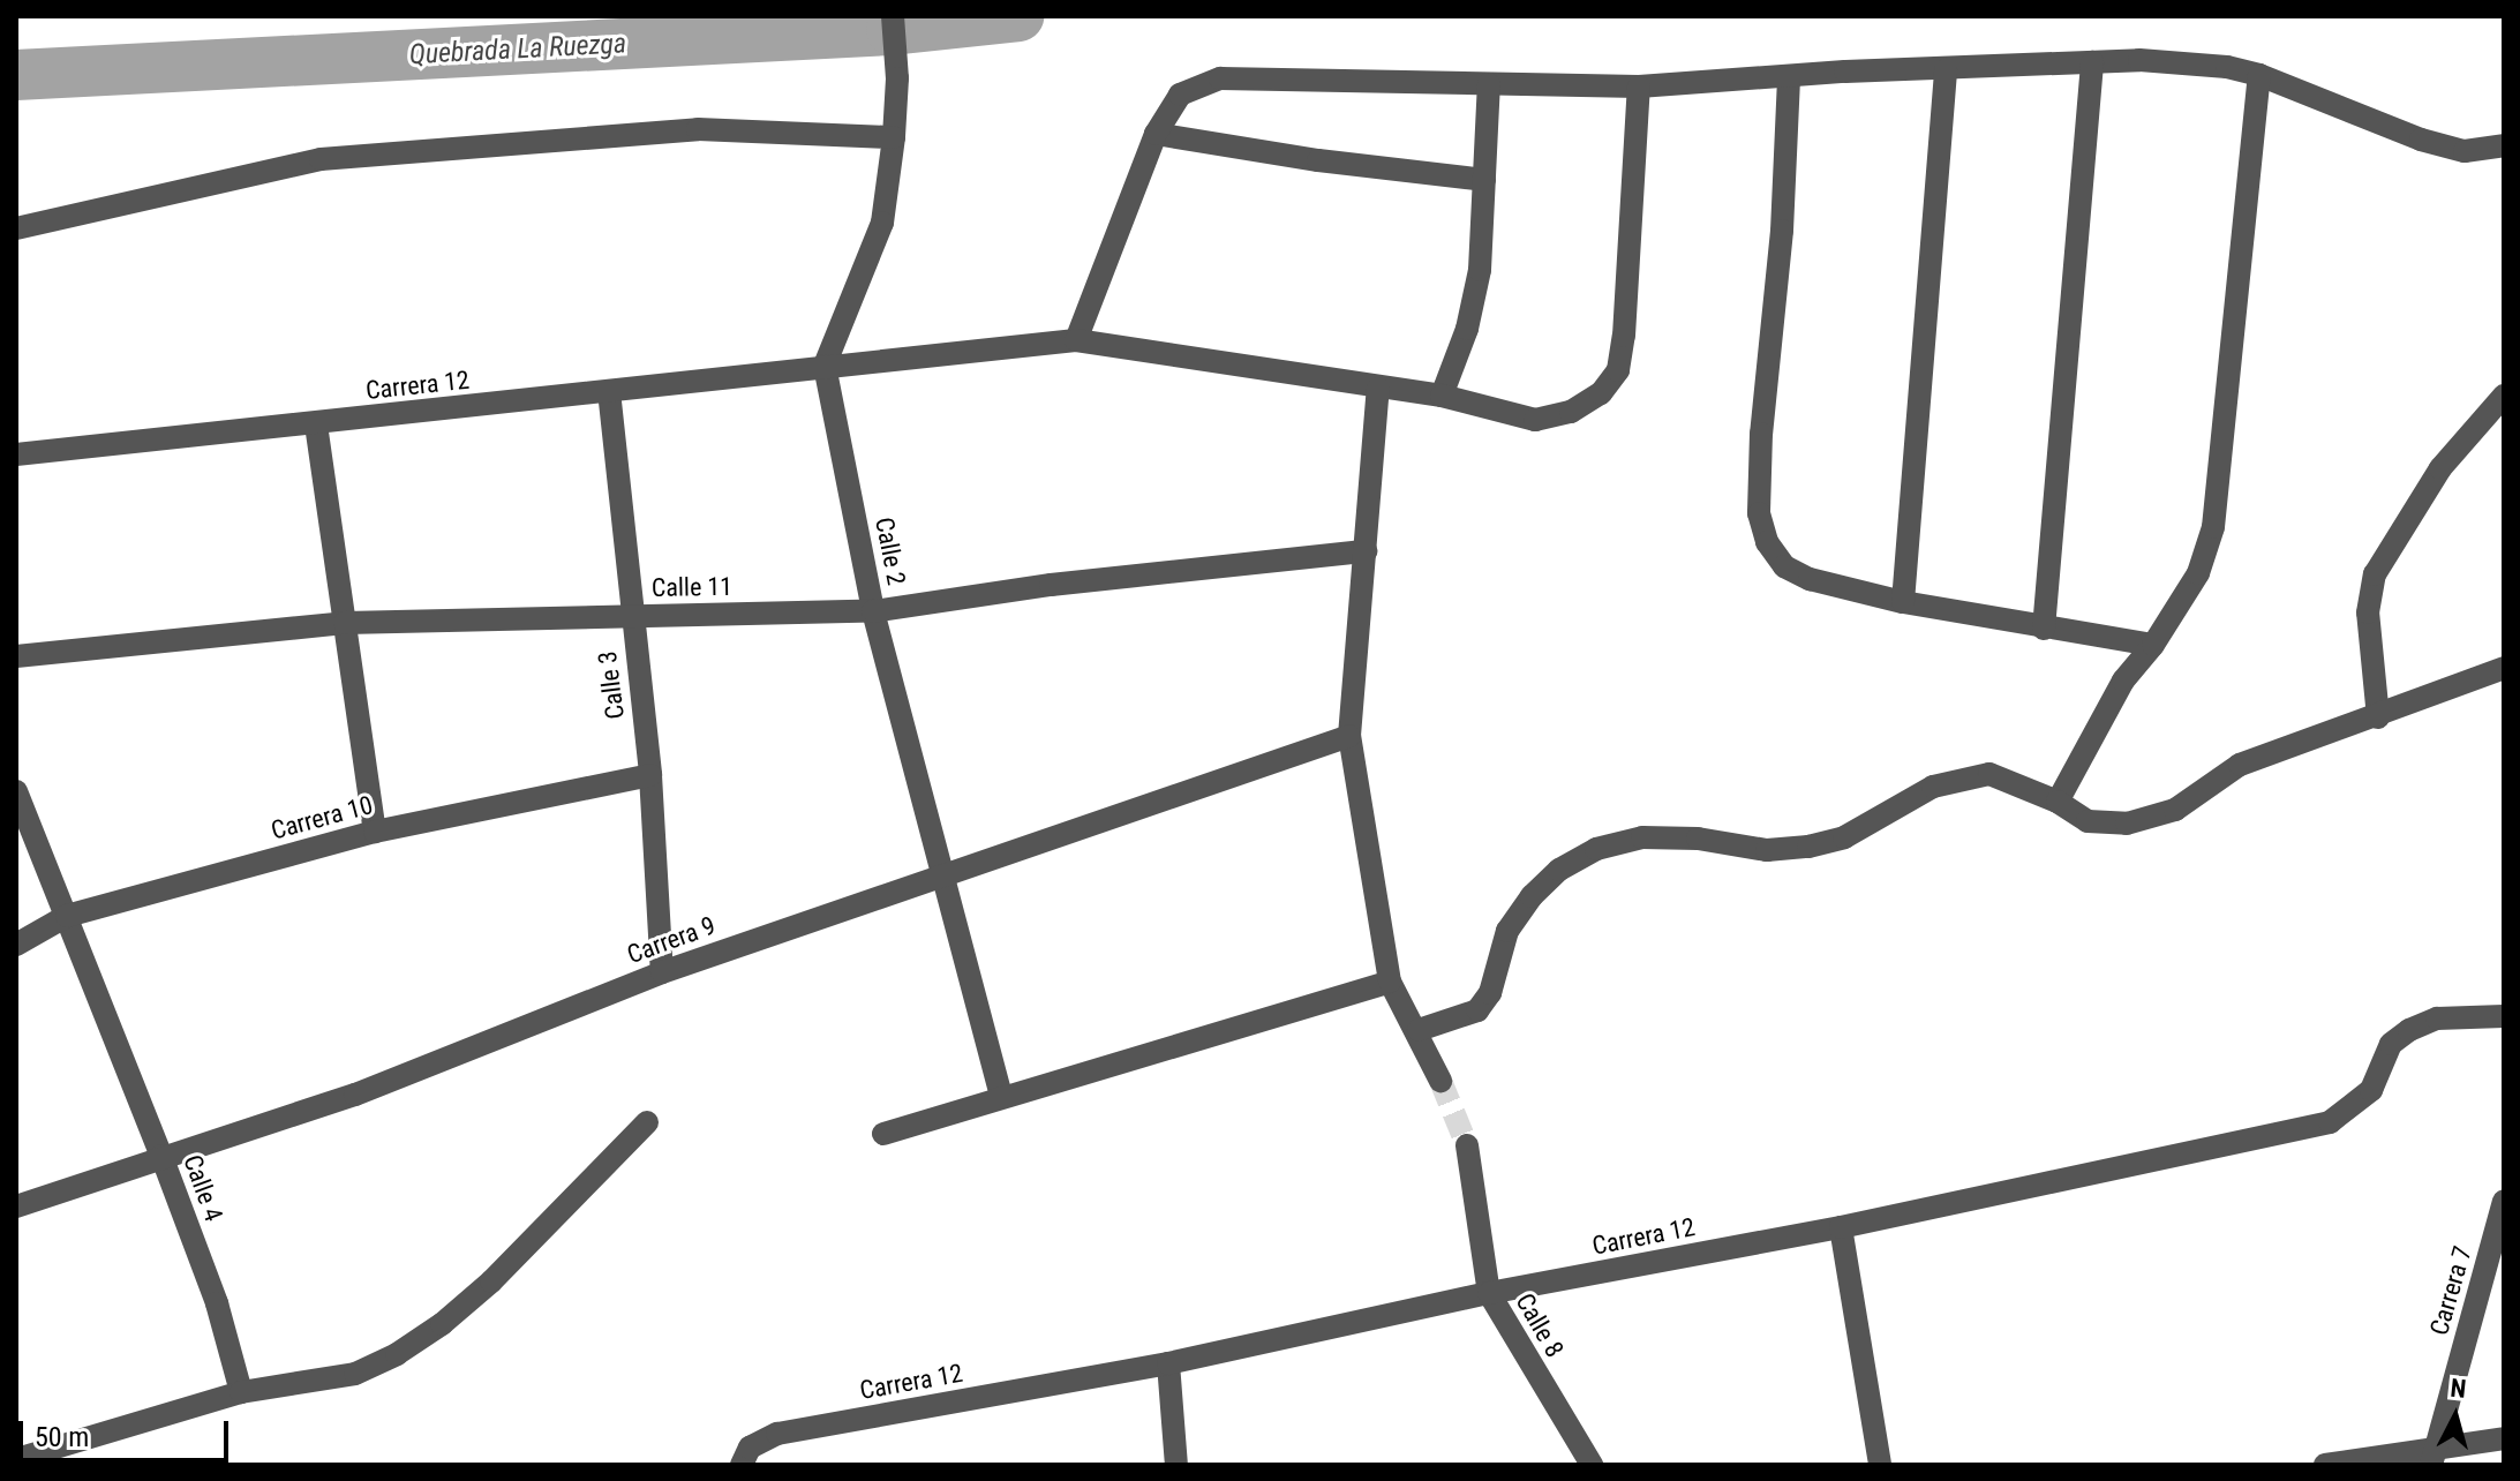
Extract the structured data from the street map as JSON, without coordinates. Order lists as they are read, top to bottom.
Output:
{
  "streets": {
    "street": [
      "Carrera 12",
      "Calle 2",
      "Calle 11",
      "Calle 3",
      "Carrera 10",
      "Carrera 9",
      "Calle 4",
      "Carrera 7",
      "Calle 8"
    ]
  },
  "crossings": [
    ["Carrera 12", "Calle 2"],
    ["Carrera 12", "Calle 3"],
    ["Carrera 12", "Calle 8"],
    ["Calle 2", "Calle 11"],
    ["Calle 2", "Carrera 9"],
    ["Calle 11", "Calle 3"],
    ["Calle 3", "Carrera 10"],
    ["Calle 3", "Carrera 9"],
    ["Carrera 10", "Calle 4"],
    ["Carrera 9", "Calle 4"]
  ],
  "water": ["Quebrada La Ruezga"],
  "scale_bar": "50 m",
  "north": "top"
}
